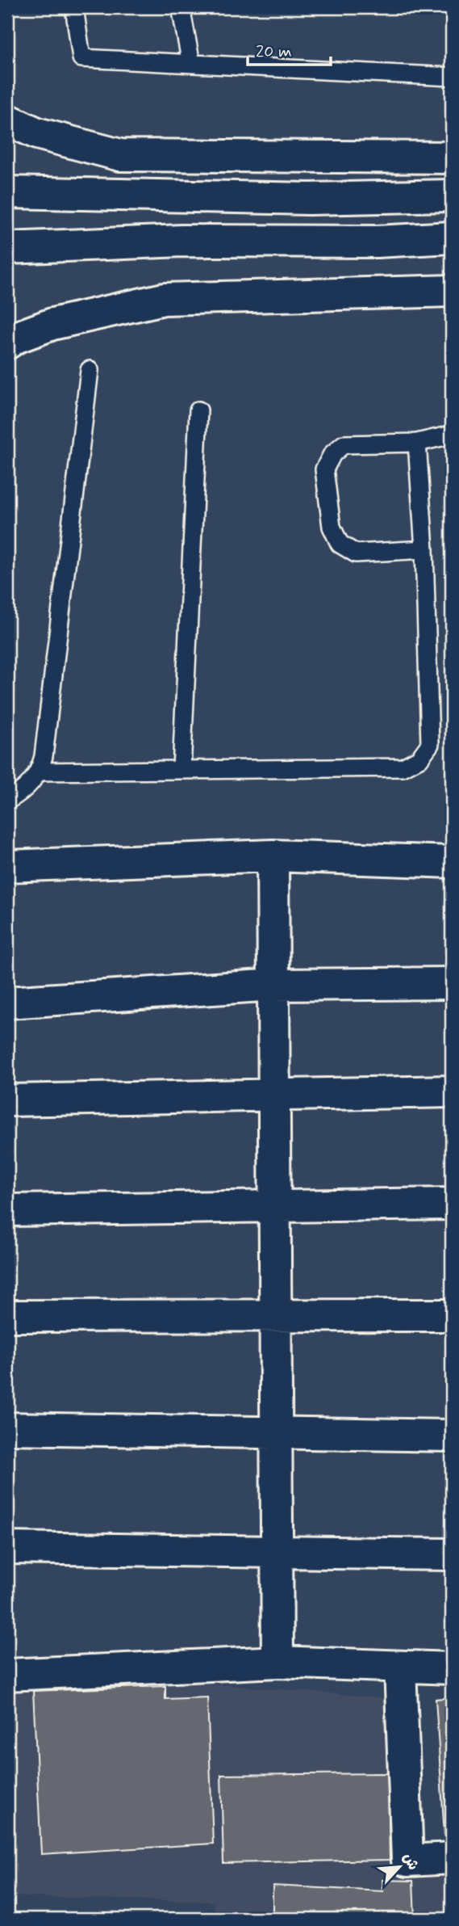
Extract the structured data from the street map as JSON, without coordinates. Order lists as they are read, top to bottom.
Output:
{
  "scale_bar": "20 m",
  "north": "top right"
}
